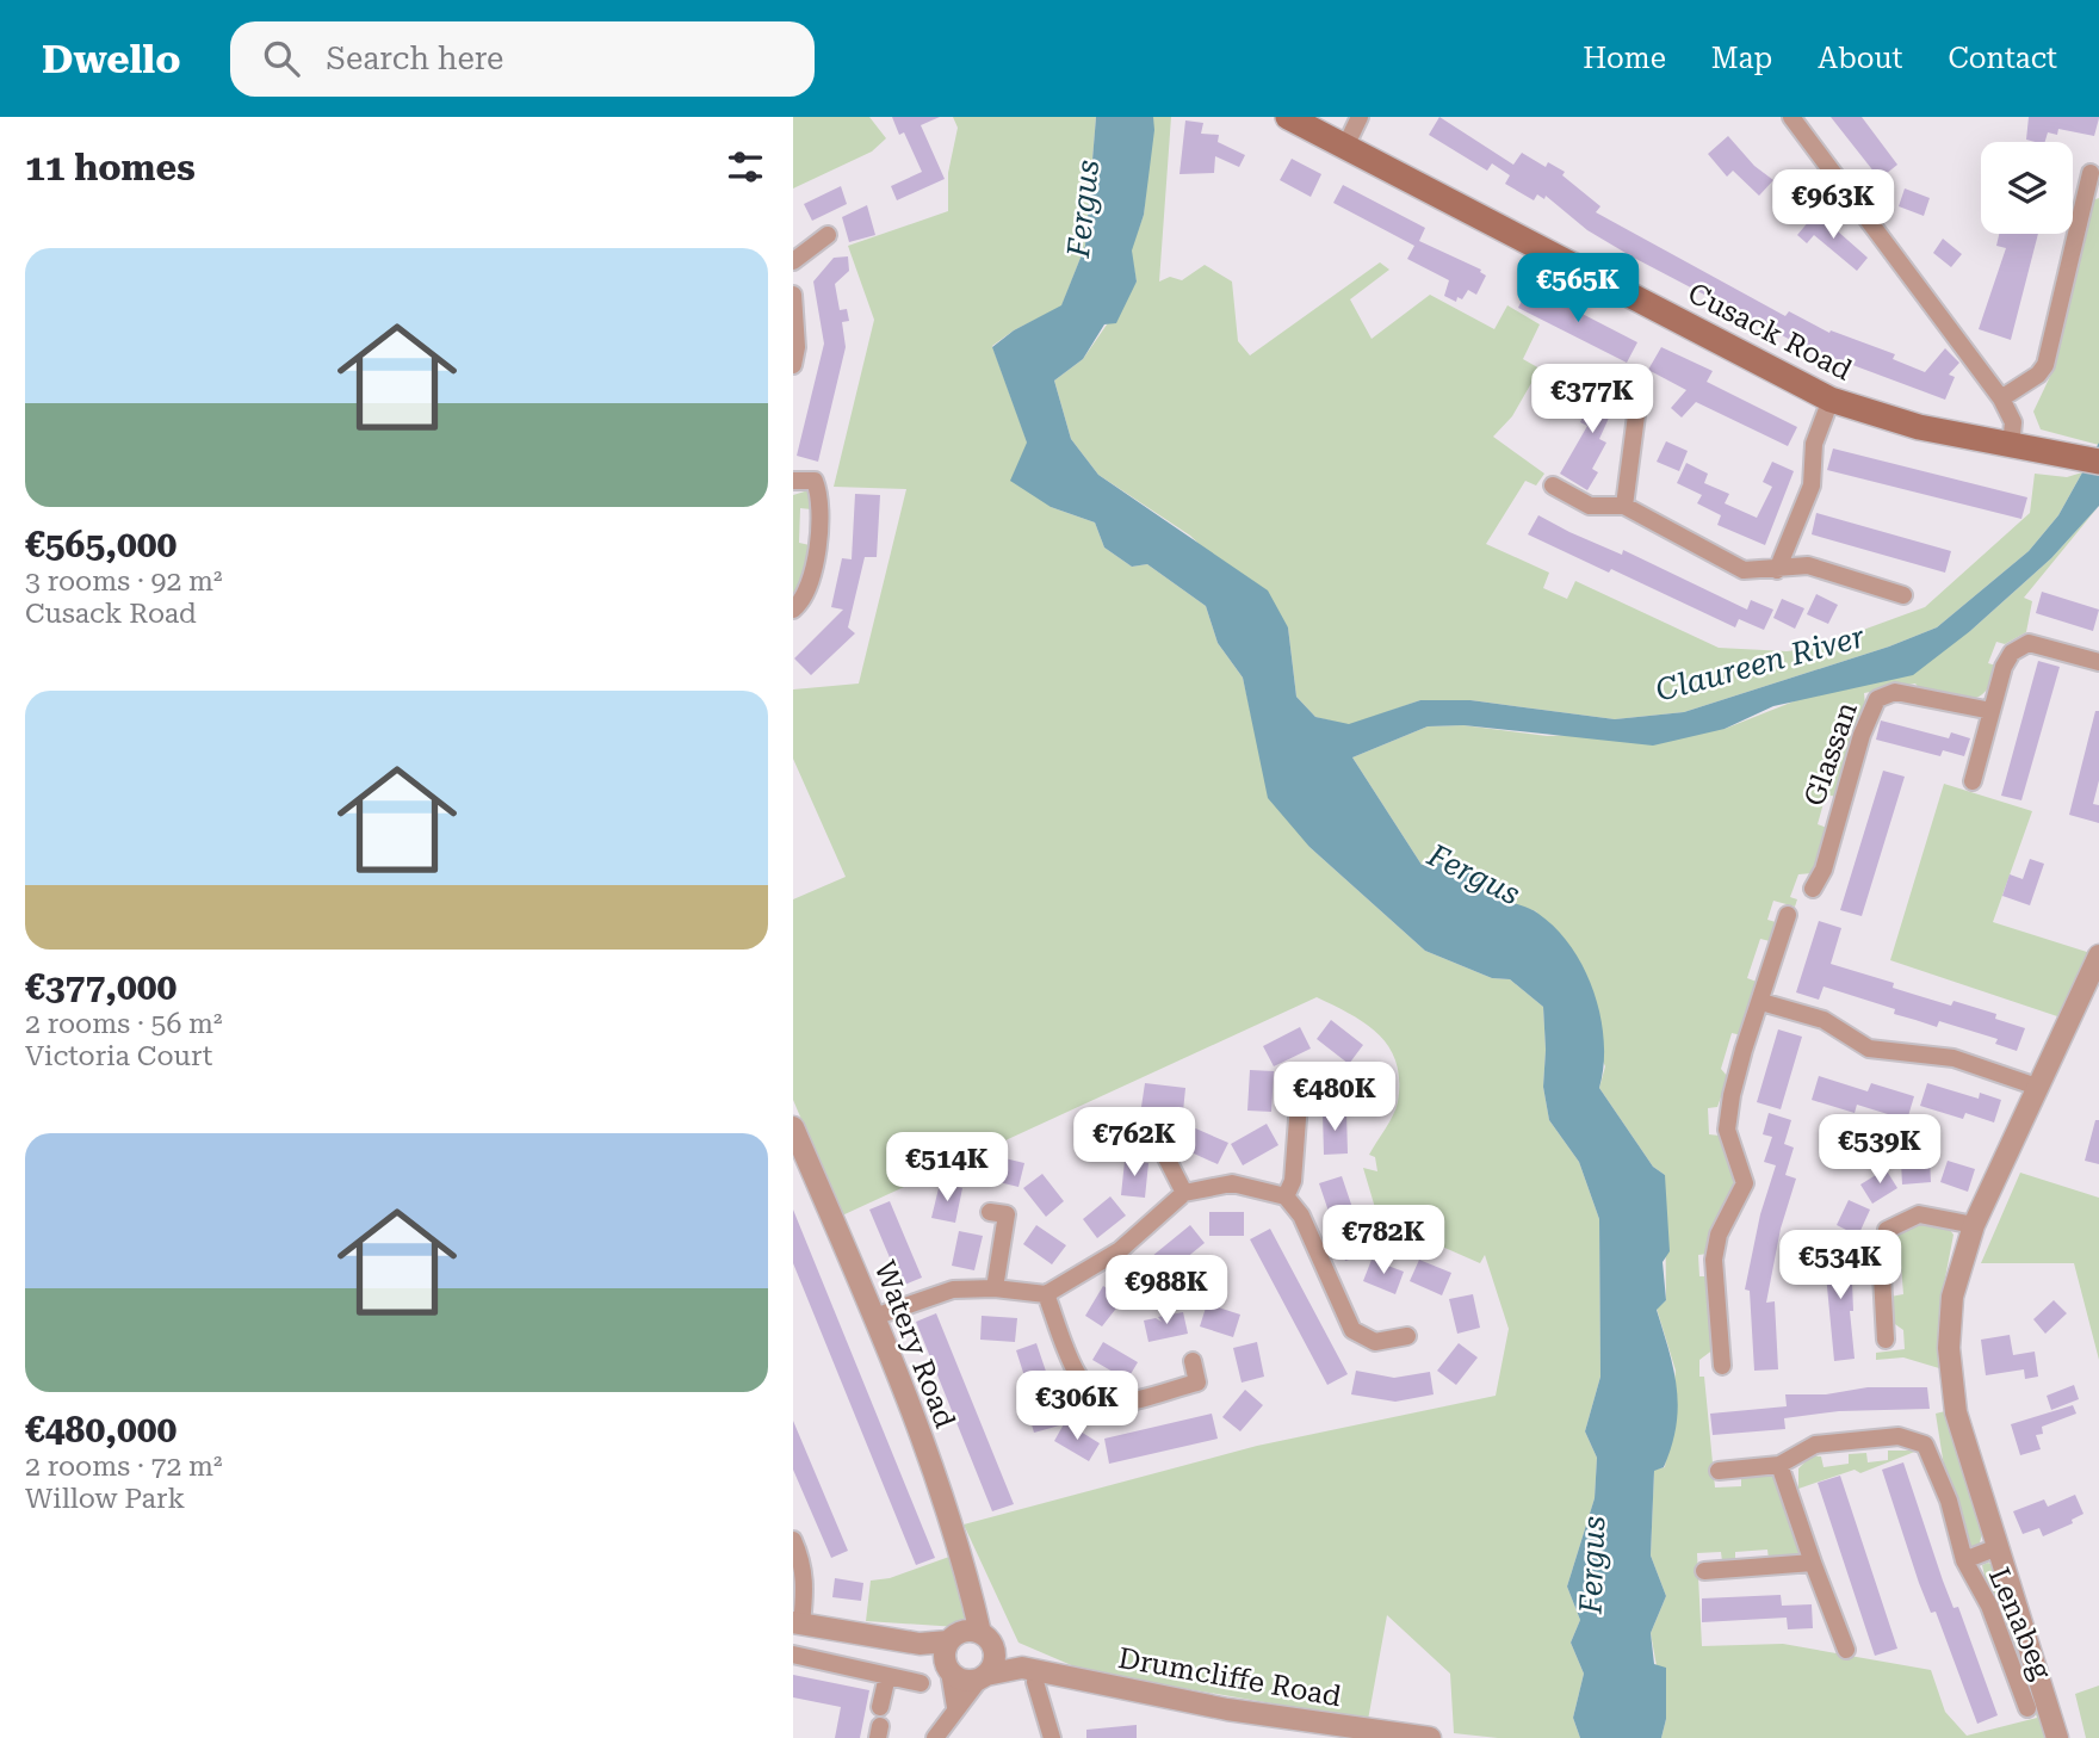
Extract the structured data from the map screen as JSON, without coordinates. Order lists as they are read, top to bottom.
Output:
{
  "streets": {
    "main road": ["Cusack Road"],
    "street": [
      "Glassan",
      "Watery Road",
      "Lenabeg",
      "Drumcliffe Road"
    ]
  },
  "crossings": [
    ["Watery Road", "Drumcliffe Road"]
  ],
  "water": ["Fergus", "Claureen River"],
  "page": {
    "header": "Dwello",
    "search": "Search here",
    "nav": [
      "Home",
      "Map",
      "About",
      "Contact"
    ],
    "heading": "11 homes",
    "price": [
      "€963K",
      "€565K",
      "€377K",
      "€480K",
      "€762K",
      "€539K",
      "€514K",
      "€782K",
      "€534K",
      "€988K",
      "€306K"
    ],
    "list": [
      {
        "name": "€565,000",
        "note": "3 rooms · 92 m² · Cusack Road"
      },
      {
        "name": "€377,000",
        "note": "2 rooms · 56 m² · Victoria Court"
      },
      {
        "name": "€480,000",
        "note": "2 rooms · 72 m² · Willow Park"
      }
    ]
  }
}
